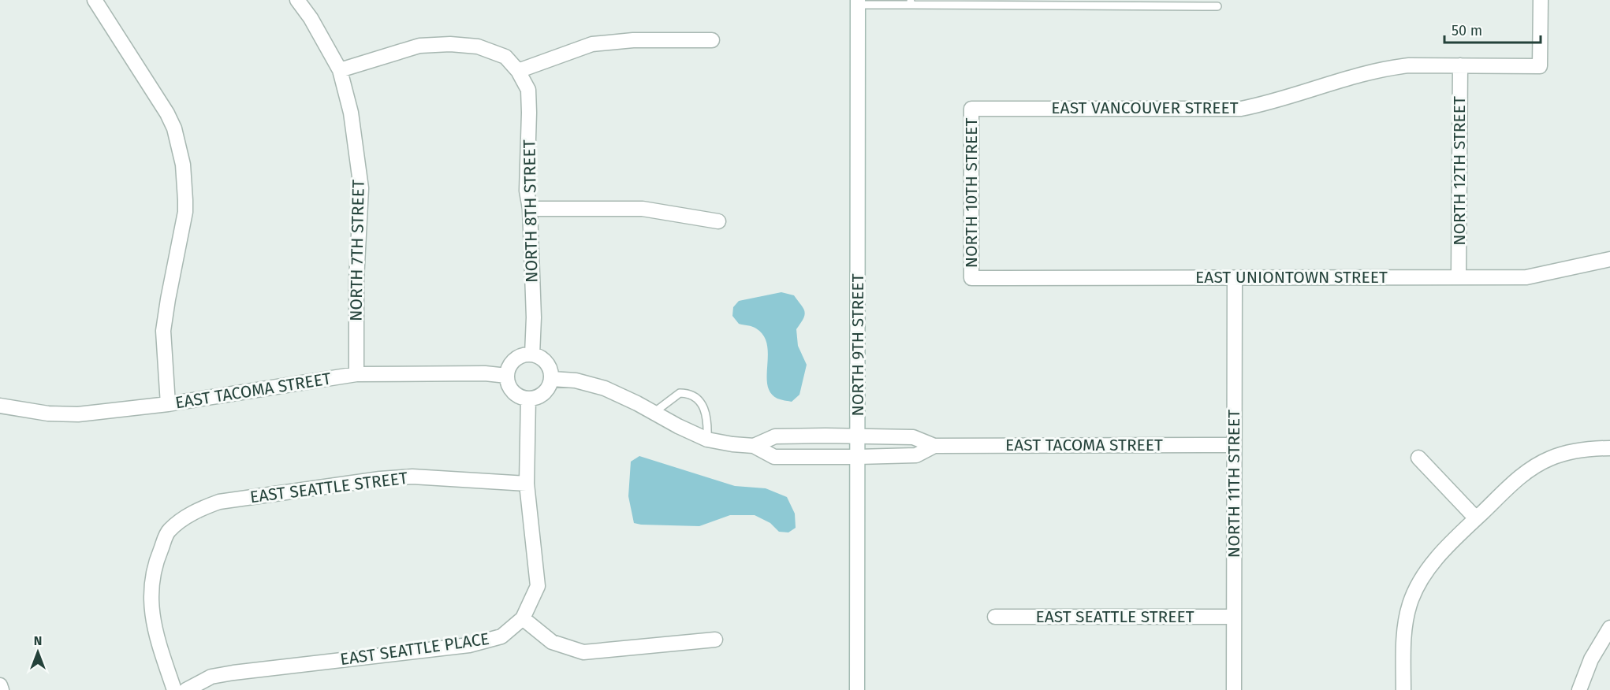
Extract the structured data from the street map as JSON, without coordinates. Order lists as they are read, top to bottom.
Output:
{
  "streets": {
    "street": [
      "EAST VANCOUVER STREET",
      "NORTH 12TH STREET",
      "NORTH 10TH STREET",
      "NORTH 8TH STREET",
      "NORTH 7TH STREET",
      "EAST UNIONTOWN STREET",
      "NORTH 9TH STREET",
      "EAST TACOMA STREET",
      "NORTH 11TH STREET",
      "EAST SEATTLE STREET",
      "EAST SEATTLE PLACE"
    ]
  },
  "crossings": [
    ["EAST VANCOUVER STREET", "NORTH 12TH STREET"],
    ["EAST VANCOUVER STREET", "NORTH 10TH STREET"],
    ["NORTH 12TH STREET", "EAST UNIONTOWN STREET"],
    ["NORTH 10TH STREET", "EAST UNIONTOWN STREET"],
    ["NORTH 8TH STREET", "EAST TACOMA STREET"],
    ["NORTH 7TH STREET", "EAST TACOMA STREET"],
    ["EAST UNIONTOWN STREET", "NORTH 11TH STREET"],
    ["NORTH 9TH STREET", "EAST TACOMA STREET"],
    ["EAST TACOMA STREET", "NORTH 11TH STREET"],
    ["NORTH 11TH STREET", "EAST SEATTLE STREET"]
  ],
  "scale_bar": "50 m",
  "north": "top"
}
